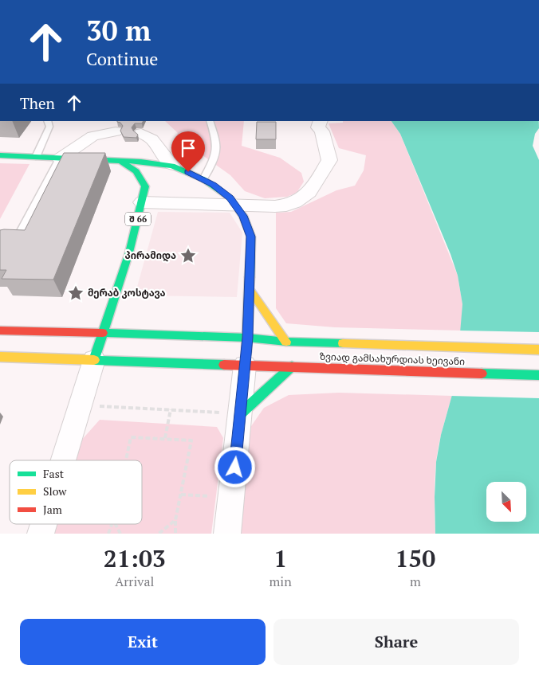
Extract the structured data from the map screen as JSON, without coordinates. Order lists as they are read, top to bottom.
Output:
{
  "streets": {
    "main road": ["შ 66", "ზვიად გამსახურდიას ხეივანი"]
  },
  "crossings": [
    ["შ 66", "ზვიად გამსახურდიას ხეივანი"]
  ],
  "places": {
    "place": ["პირამიდა", "მერაბ კოსტავა"]
  },
  "legend": ["Fast", "Slow", "Jam"],
  "north": "bottom right",
  "page": {
    "turn": ["30 m", "Continue"],
    "then": "Then",
    "eta": [
      "21:03",
      "Arrival",
      "1",
      "min",
      "150",
      "m"
    ],
    "buttons": ["Exit", "Share"]
  }
}
